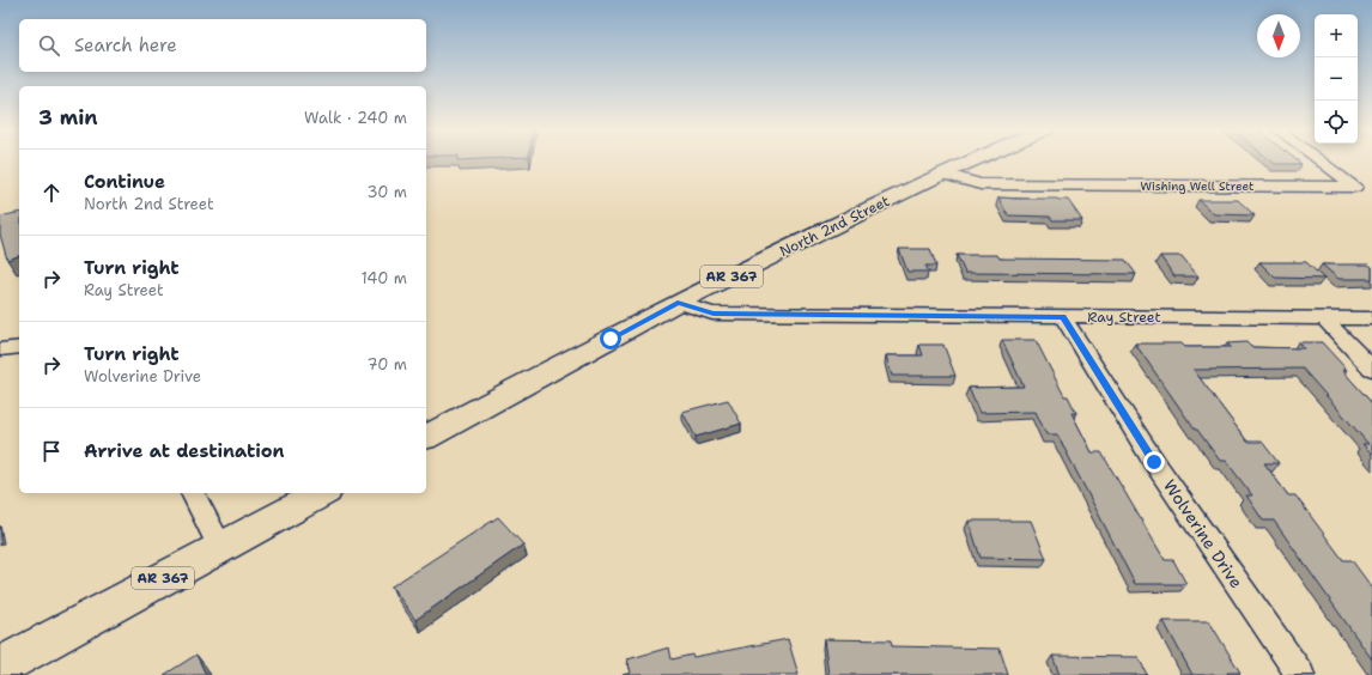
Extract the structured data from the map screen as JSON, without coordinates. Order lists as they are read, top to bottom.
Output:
{
  "streets": {
    "main road": ["North 2nd Street", "AR 367"],
    "street": ["Wishing Well Street", "Ray Street", "Wolverine Drive"]
  },
  "crossings": [
    ["Wishing Well Street", "North 2nd Street"],
    ["North 2nd Street", "Ray Street"],
    ["Ray Street", "Wolverine Drive"]
  ],
  "north": "bottom",
  "page": {
    "map_buttons": ["+", "−"],
    "search": "Search here",
    "heading": ["3 min", "Walk · 240 m"],
    "list": [
      ["Continue", "North 2nd Street", "30 m"],
      ["Turn right", "Ray Street", "140 m"],
      ["Turn right", "Wolverine Drive", "70 m"],
      "Arrive at destination"
    ]
  }
}
